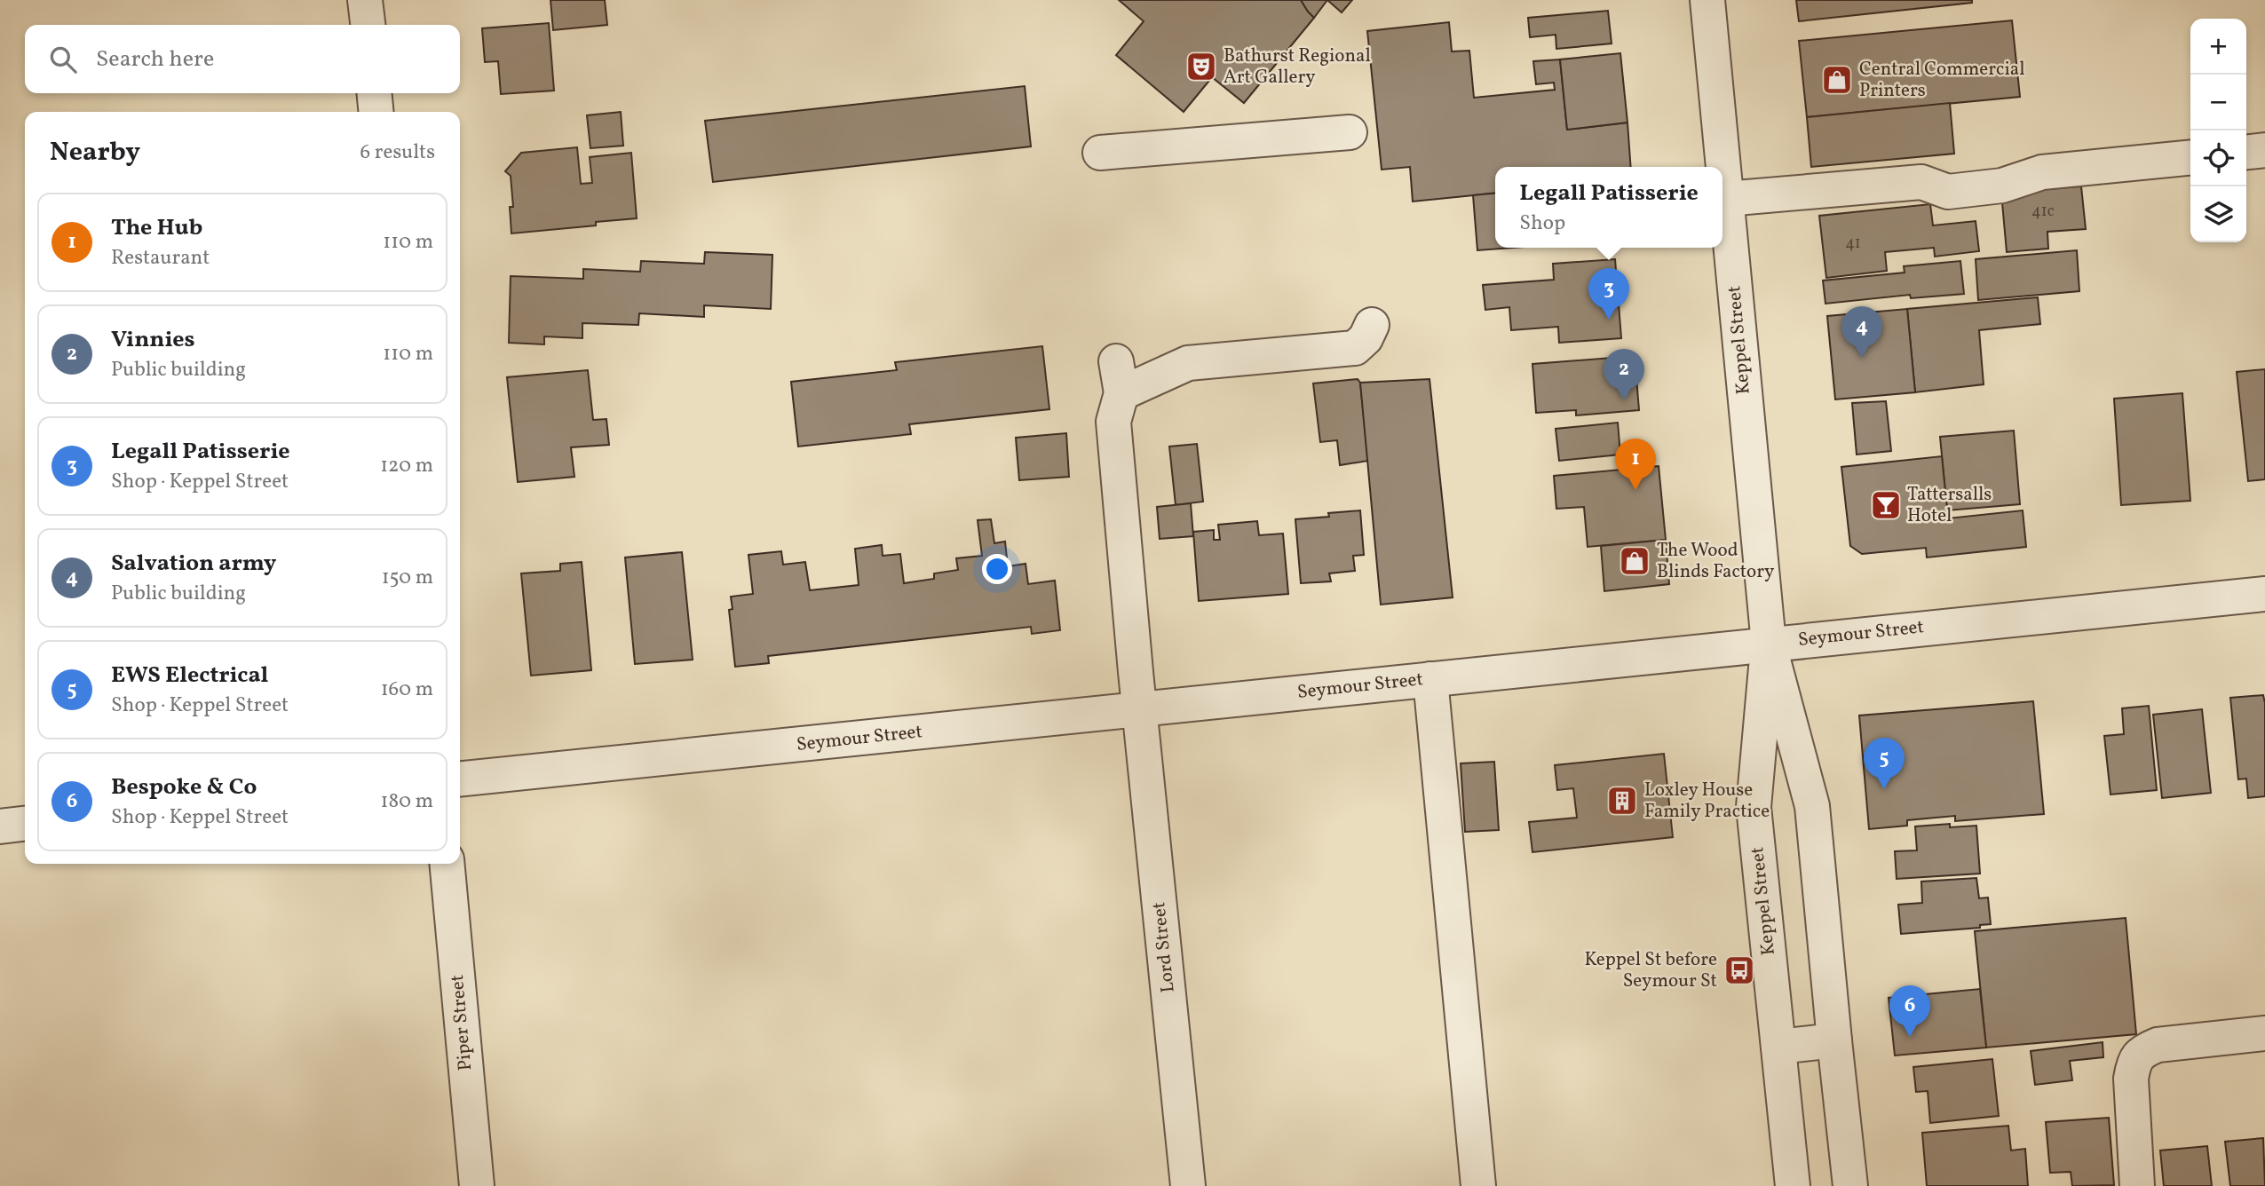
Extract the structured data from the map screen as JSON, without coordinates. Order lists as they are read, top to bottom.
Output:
{
  "streets": {
    "street": [
      "Keppel Street",
      "Seymour Street",
      "Lord Street",
      "Piper Street"
    ]
  },
  "crossings": [
    ["Keppel Street", "Seymour Street"],
    ["Seymour Street", "Lord Street"]
  ],
  "places": {
    "theatre": ["Bathurst Regional Art Gallery"],
    "shop": ["Central Commercial Printers", "The Wood Blinds Factory"],
    "bar": ["Tattersalls Hotel"],
    "building": ["Loxley House Family Practice"],
    "bus stop": ["Keppel St before Seymour St"]
  },
  "house_numbers": ["41c", "41"],
  "page": {
    "map_buttons": ["+", "−"],
    "search": "Search here",
    "heading": ["Nearby", "6 results"],
    "popup": ["Legall Patisserie", "Shop"],
    "list": [
      {
        "mark": "1",
        "name": "The Hub",
        "note": "Restaurant",
        "value": "110 m"
      },
      {
        "mark": "2",
        "name": "Vinnies",
        "note": "Public building",
        "value": "110 m"
      },
      {
        "mark": "3",
        "name": "Legall Patisserie",
        "note": "Shop · Keppel Street",
        "value": "120 m"
      },
      {
        "mark": "4",
        "name": "Salvation army",
        "note": "Public building",
        "value": "150 m"
      },
      {
        "mark": "5",
        "name": "EWS Electrical",
        "note": "Shop · Keppel Street",
        "value": "160 m"
      },
      {
        "mark": "6",
        "name": "Bespoke & Co",
        "note": "Shop · Keppel Street",
        "value": "180 m"
      }
    ],
    "pins": [
      "3",
      "4",
      "2",
      "1",
      "5",
      "6"
    ]
  }
}
